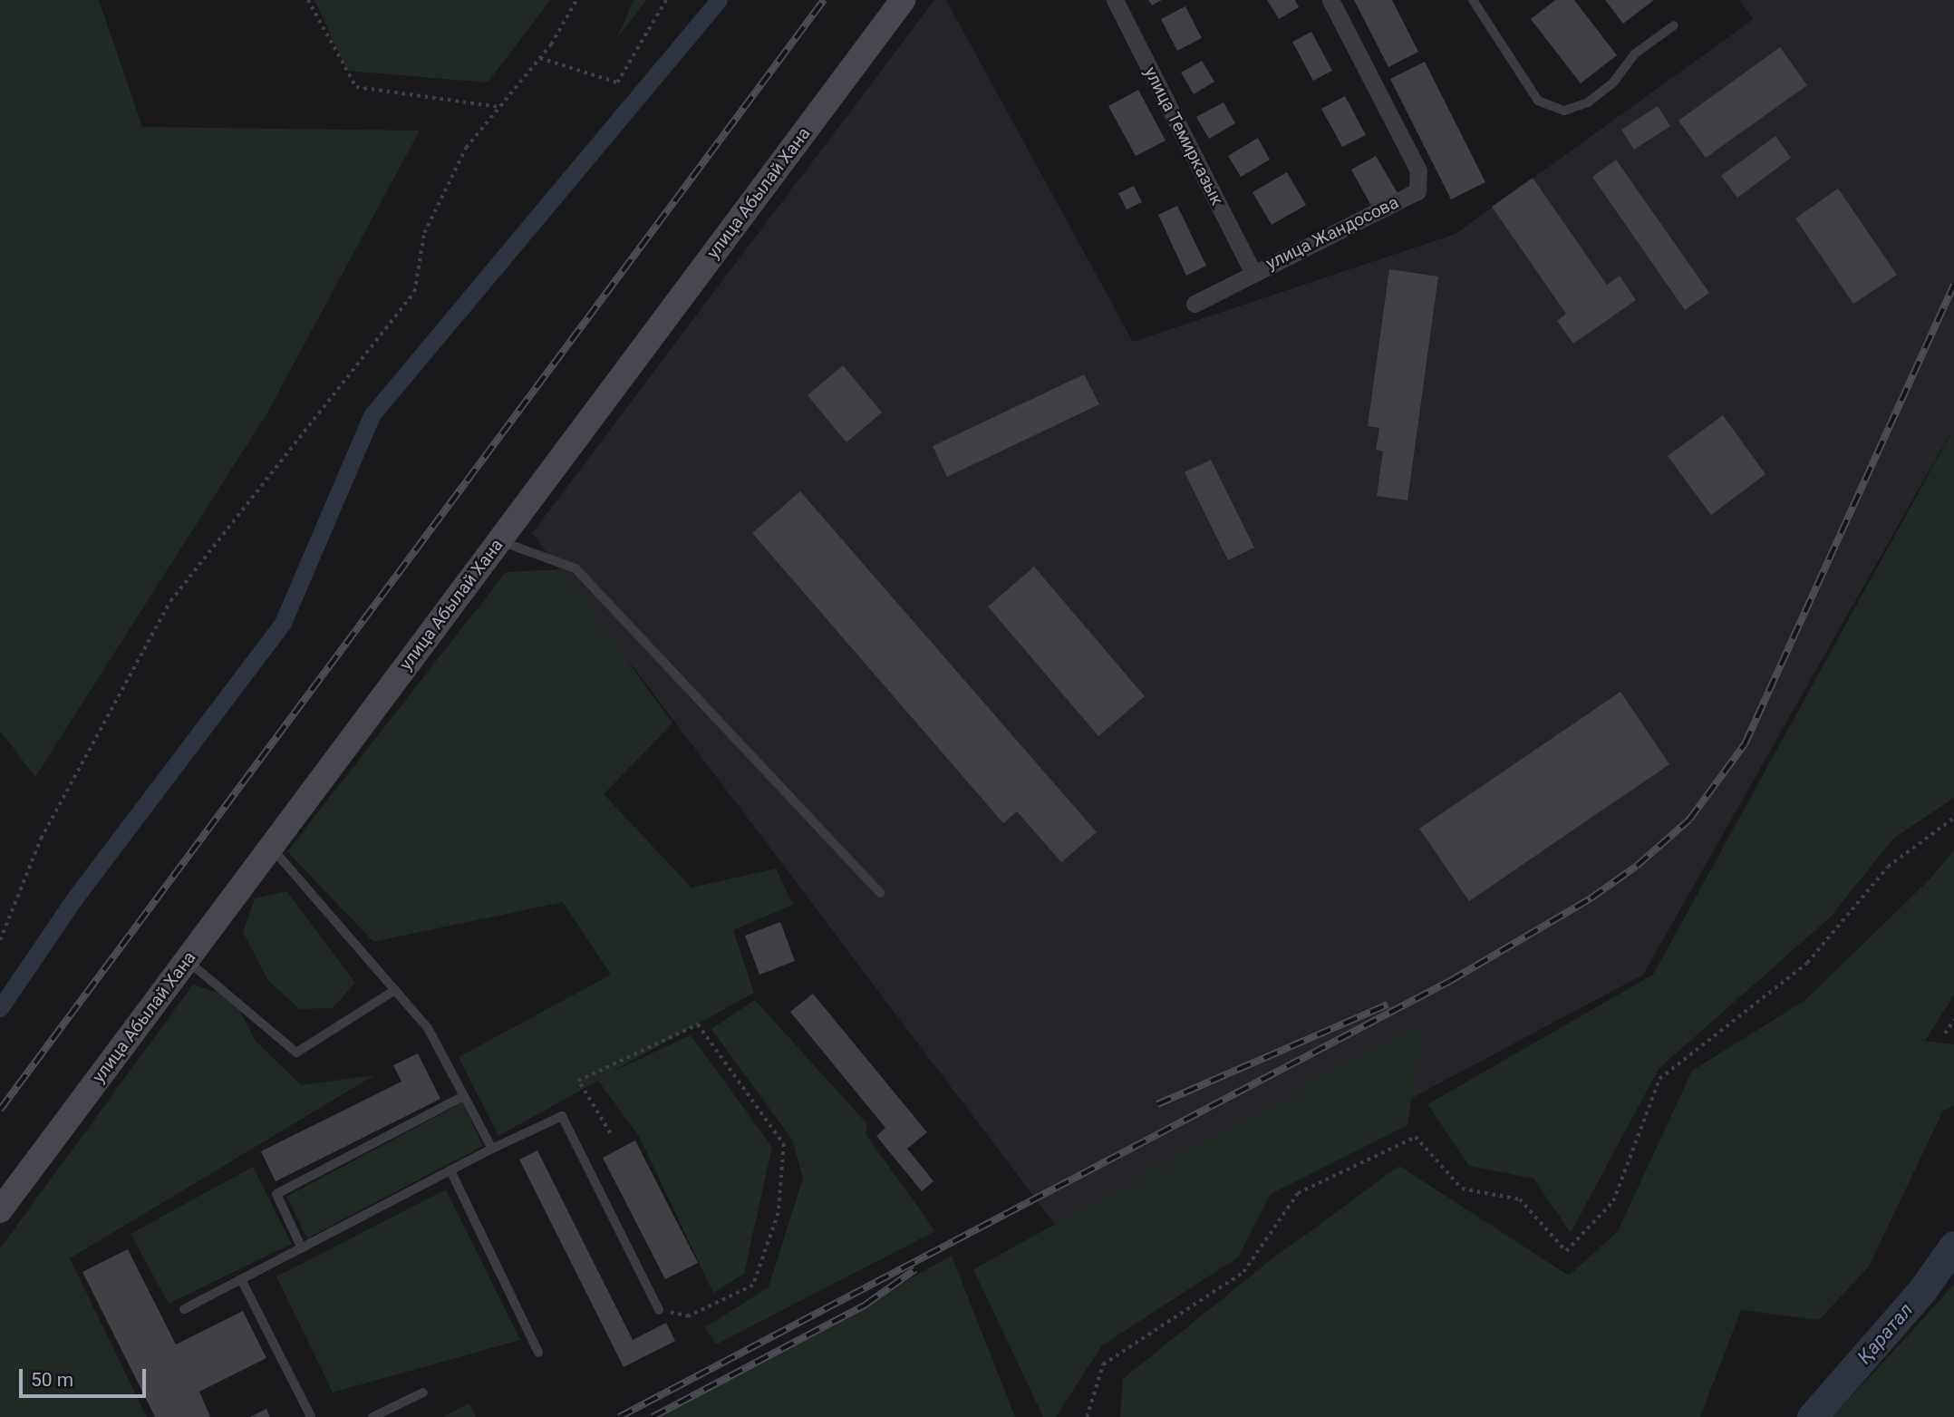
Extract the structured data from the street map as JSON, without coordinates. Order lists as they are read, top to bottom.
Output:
{
  "streets": {
    "main road": ["улица Абылай Хана"],
    "street": ["улица Темирказык", "улица Жандосова"]
  },
  "crossings": [
    ["улица Темирказык", "улица Жандосова"]
  ],
  "water": ["Қаратал"],
  "scale_bar": "50 m"
}
